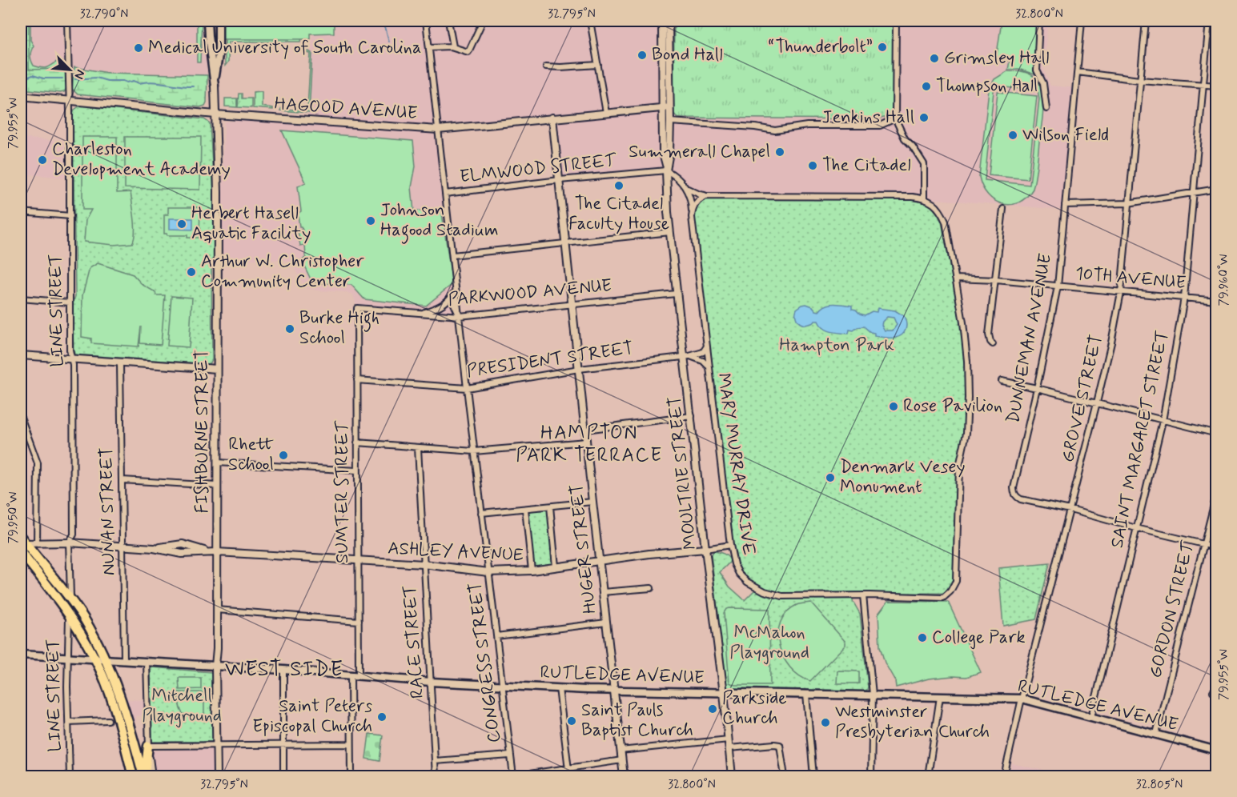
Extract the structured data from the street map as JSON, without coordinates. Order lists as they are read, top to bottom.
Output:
{
  "streets": {
    "main road": ["FISHBURNE STREET", "RUTLEDGE AVENUE"],
    "street": [
      "HAGOOD AVENUE",
      "ELMWOOD STREET",
      "10TH AVENUE",
      "PARKWOOD AVENUE",
      "LINE STREET",
      "DUNNEMAN AVENUE",
      "PRESIDENT STREET",
      "GROVE STREET",
      "SAINT MARGARET STREET",
      "MARY MURRAY DRIVE",
      "MOULTRIE STREET",
      "SUMTER STREET",
      "NUNAN STREET",
      "HUGER STREET",
      "ASHLEY AVENUE",
      "GORDON STREET",
      "RACE STREET",
      "CONGRESS STREET"
    ]
  },
  "crossings": [
    ["HAGOOD AVENUE", "LINE STREET"],
    ["HAGOOD AVENUE", "FISHBURNE STREET"],
    ["HAGOOD AVENUE", "MOULTRIE STREET"],
    ["HAGOOD AVENUE", "HUGER STREET"],
    ["HAGOOD AVENUE", "CONGRESS STREET"],
    ["ELMWOOD STREET", "MOULTRIE STREET"],
    ["ELMWOOD STREET", "HUGER STREET"],
    ["ELMWOOD STREET", "CONGRESS STREET"],
    ["10TH AVENUE", "DUNNEMAN AVENUE"],
    ["10TH AVENUE", "GROVE STREET"],
    ["10TH AVENUE", "SAINT MARGARET STREET"],
    ["10TH AVENUE", "MARY MURRAY DRIVE"],
    ["PARKWOOD AVENUE", "MOULTRIE STREET"],
    ["PARKWOOD AVENUE", "SUMTER STREET"],
    ["PARKWOOD AVENUE", "HUGER STREET"],
    ["PARKWOOD AVENUE", "CONGRESS STREET"],
    ["LINE STREET", "ASHLEY AVENUE"],
    ["LINE STREET", "RUTLEDGE AVENUE"],
    ["DUNNEMAN AVENUE", "GROVE STREET"],
    ["PRESIDENT STREET", "MARY MURRAY DRIVE"],
    ["PRESIDENT STREET", "MOULTRIE STREET"],
    ["PRESIDENT STREET", "SUMTER STREET"],
    ["PRESIDENT STREET", "HUGER STREET"],
    ["PRESIDENT STREET", "CONGRESS STREET"],
    ["GROVE STREET", "RUTLEDGE AVENUE"],
    ["FISHBURNE STREET", "ASHLEY AVENUE"],
    ["FISHBURNE STREET", "RUTLEDGE AVENUE"],
    ["SAINT MARGARET STREET", "RUTLEDGE AVENUE"],
    ["MARY MURRAY DRIVE", "ASHLEY AVENUE"],
    ["MOULTRIE STREET", "ASHLEY AVENUE"],
    ["MOULTRIE STREET", "RUTLEDGE AVENUE"],
    ["SUMTER STREET", "ASHLEY AVENUE"],
    ["SUMTER STREET", "RUTLEDGE AVENUE"],
    ["NUNAN STREET", "ASHLEY AVENUE"],
    ["NUNAN STREET", "RUTLEDGE AVENUE"],
    ["HUGER STREET", "ASHLEY AVENUE"],
    ["HUGER STREET", "RUTLEDGE AVENUE"],
    ["ASHLEY AVENUE", "RACE STREET"],
    ["ASHLEY AVENUE", "CONGRESS STREET"],
    ["GORDON STREET", "RUTLEDGE AVENUE"],
    ["RACE STREET", "RUTLEDGE AVENUE"],
    ["CONGRESS STREET", "RUTLEDGE AVENUE"]
  ],
  "districts": ["HAMPTON PARK TERRACE", "WEST SIDE"],
  "parks": ["Hampton Park", "McMahon Playground", "Mitchell Playground"],
  "places": [
    "“Thunderbolt”",
    "Medical University of South Carolina",
    "Bond Hall",
    "Grimsley Hall",
    "Thompson Hall",
    "Jenkins Hall",
    "Wilson Field",
    "Summerall Chapel",
    "Charleston Development Academy",
    "The Citadel",
    "The Citadel Faculty House",
    "Johnson Hagood Stadium",
    "Herbert Hasell Aquatic Facility",
    "Arthur W. Christopher Community Center",
    "Burke High School",
    "Rose Pavilion",
    "Rhett School",
    "Denmark Vesey Monument",
    "College Park",
    "Parkside Church",
    "Saint Peters Episcopal Church",
    "Saint Pauls Baptist Church",
    "Westminster Presbyterian Church"
  ],
  "north": "bottom right",
  "coordinates": [
    "32.790°N",
    "32.795°N",
    "32.800°N",
    "79.955°W",
    "79.960°W",
    "79.950°W",
    "32.805°N"
  ]
}
